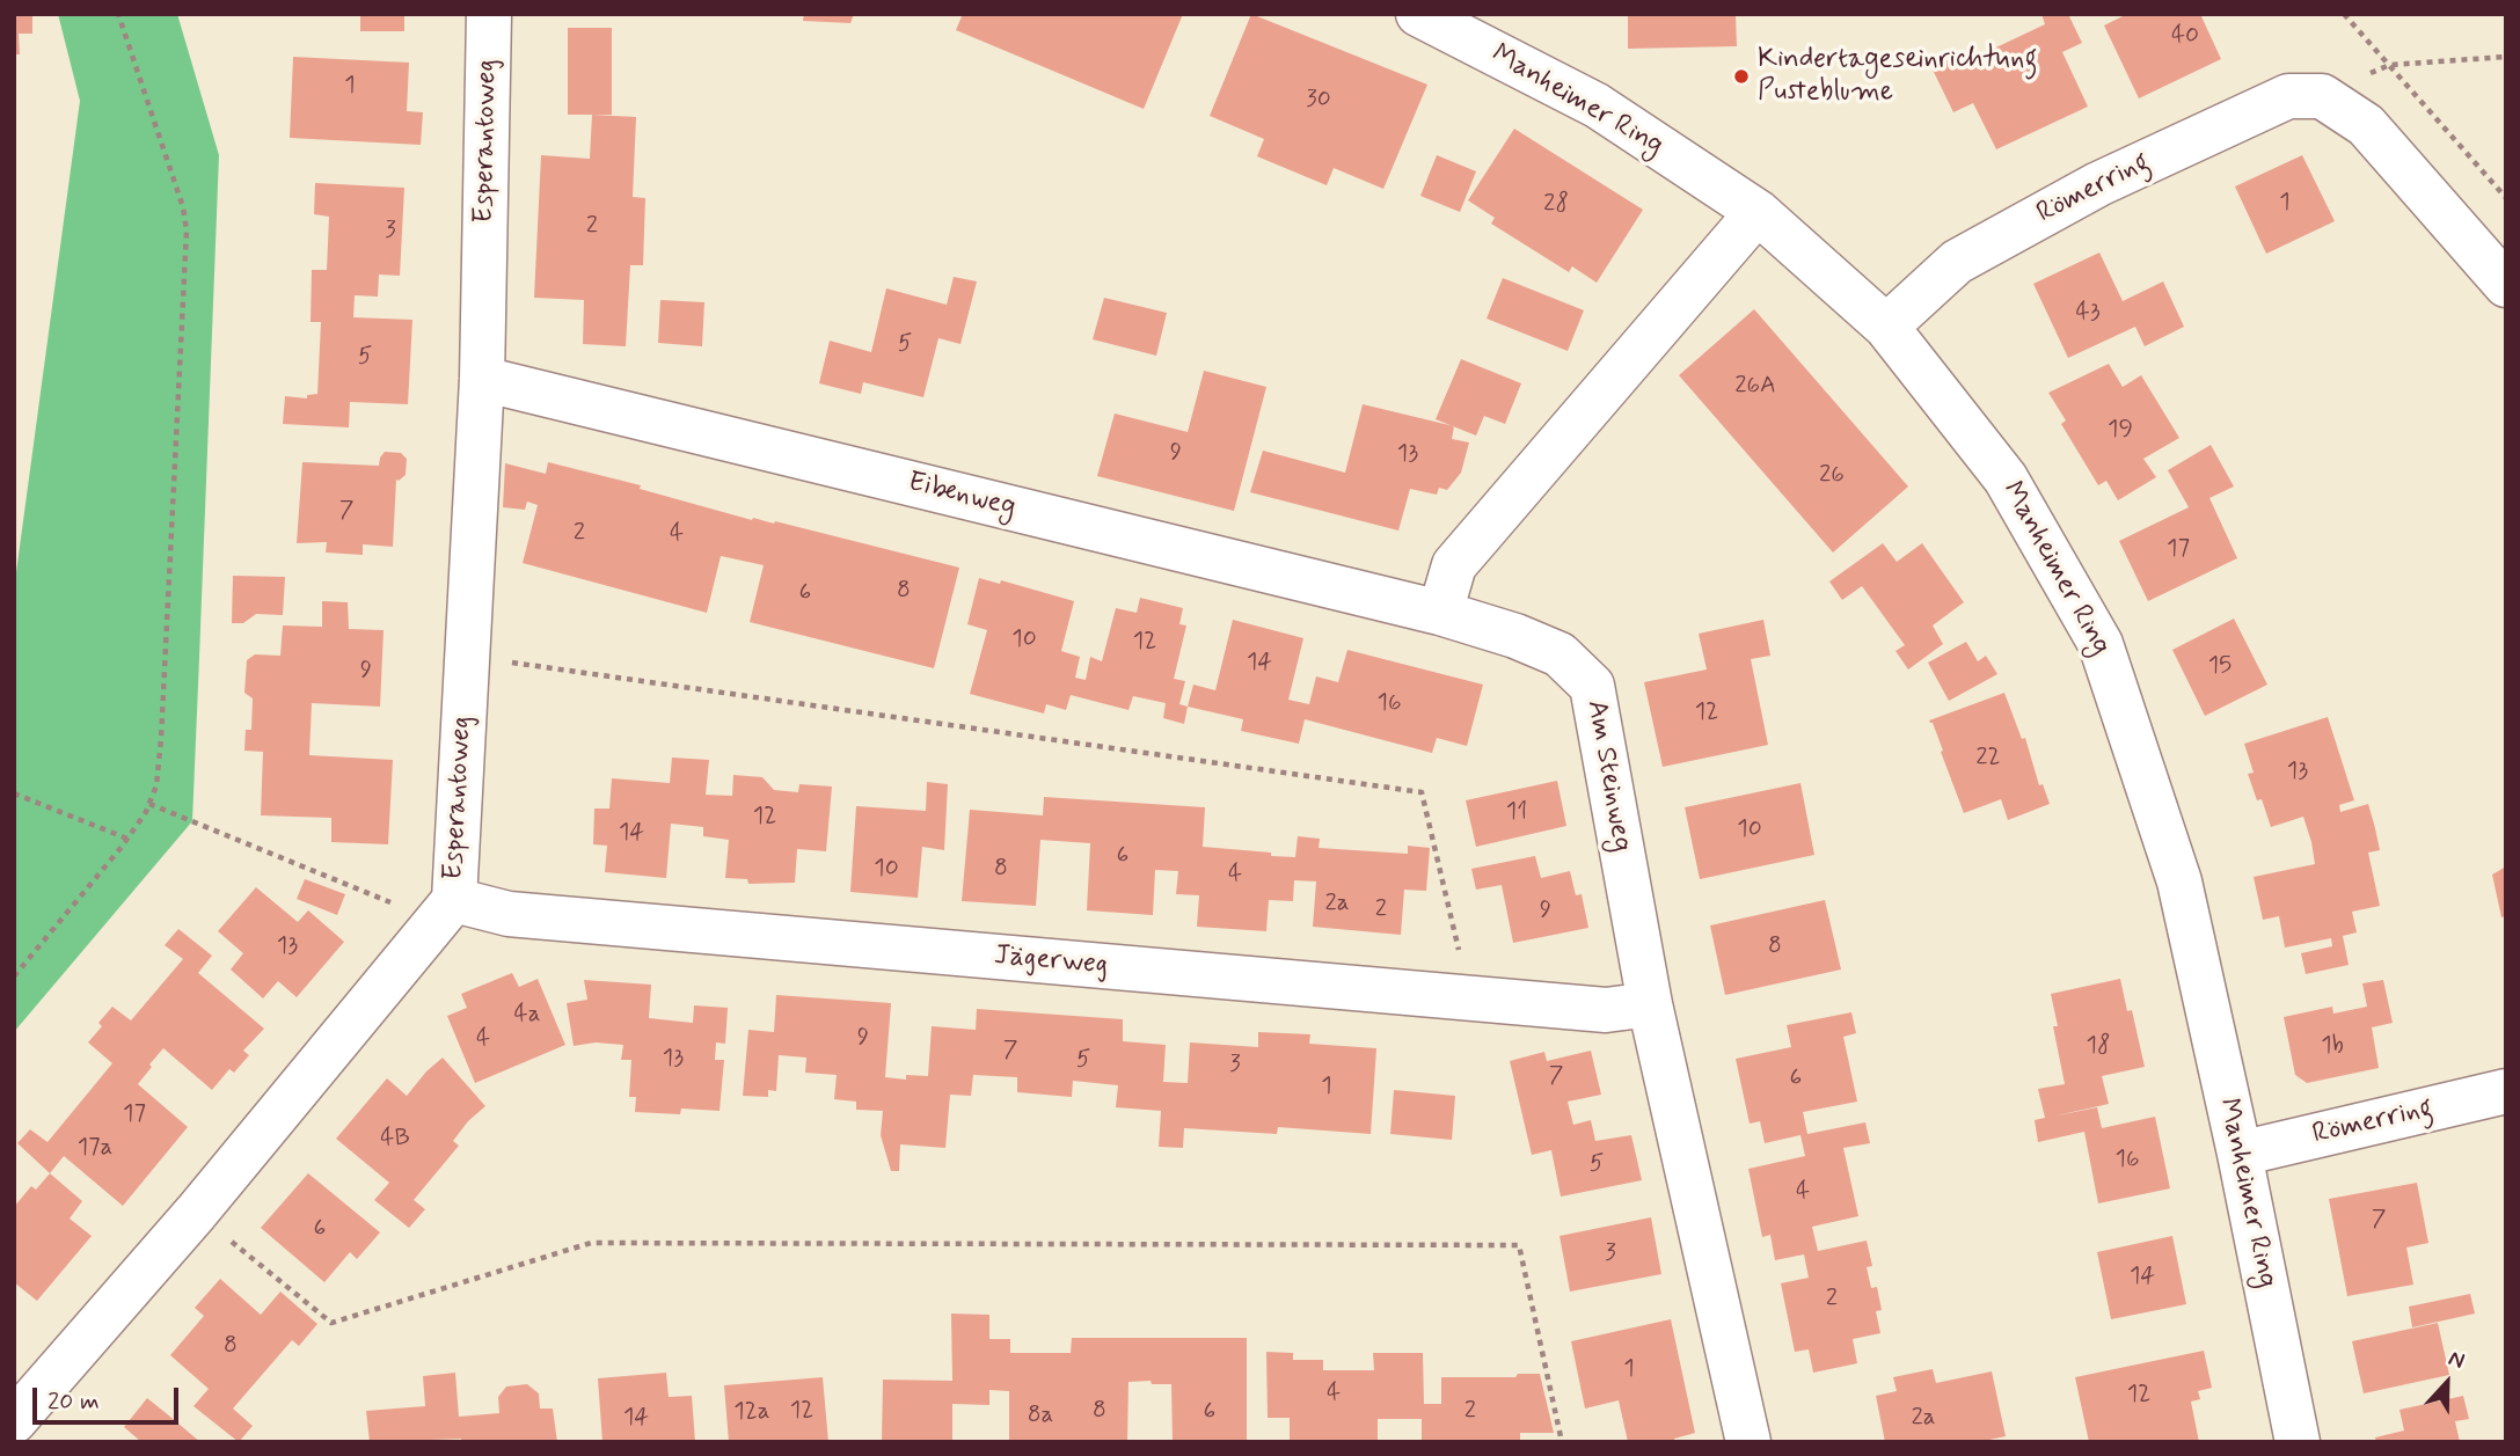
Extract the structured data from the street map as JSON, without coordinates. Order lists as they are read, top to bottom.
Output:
{
  "streets": {
    "street": [
      "Manheimer Ring",
      "Esperantoweg",
      "Römerring",
      "Eibenweg",
      "Am Steinweg",
      "Jägerweg"
    ]
  },
  "crossings": [
    ["Manheimer Ring", "Römerring"],
    ["Esperantoweg", "Eibenweg"],
    ["Esperantoweg", "Jägerweg"],
    ["Eibenweg", "Am Steinweg"],
    ["Am Steinweg", "Jägerweg"]
  ],
  "places": ["Kindertageseinrichtung Pusteblume"],
  "house_numbers": [
    "40",
    "1",
    "30",
    "1",
    "28",
    "2",
    "3",
    "43",
    "5",
    "5",
    "26A",
    "19",
    "9",
    "13",
    "26",
    "7",
    "2",
    "4",
    "17",
    "8",
    "6",
    "10",
    "12",
    "14",
    "15",
    "9",
    "16",
    "12",
    "22",
    "13",
    "11",
    "12",
    "10",
    "14",
    "6",
    "10",
    "8",
    "4",
    "2a",
    "2",
    "9",
    "13",
    "8",
    "4a",
    "9",
    "4",
    "18",
    "1b",
    "7",
    "13",
    "5",
    "3",
    "7",
    "6",
    "1",
    "17",
    "4B",
    "17a",
    "16",
    "5",
    "4",
    "7",
    "6",
    "3",
    "14",
    "2",
    "8",
    "1",
    "4",
    "12",
    "12",
    "8",
    "2",
    "12a",
    "6",
    "8a",
    "14",
    "2a"
  ],
  "scale_bar": "20 m",
  "north": "top"
}
